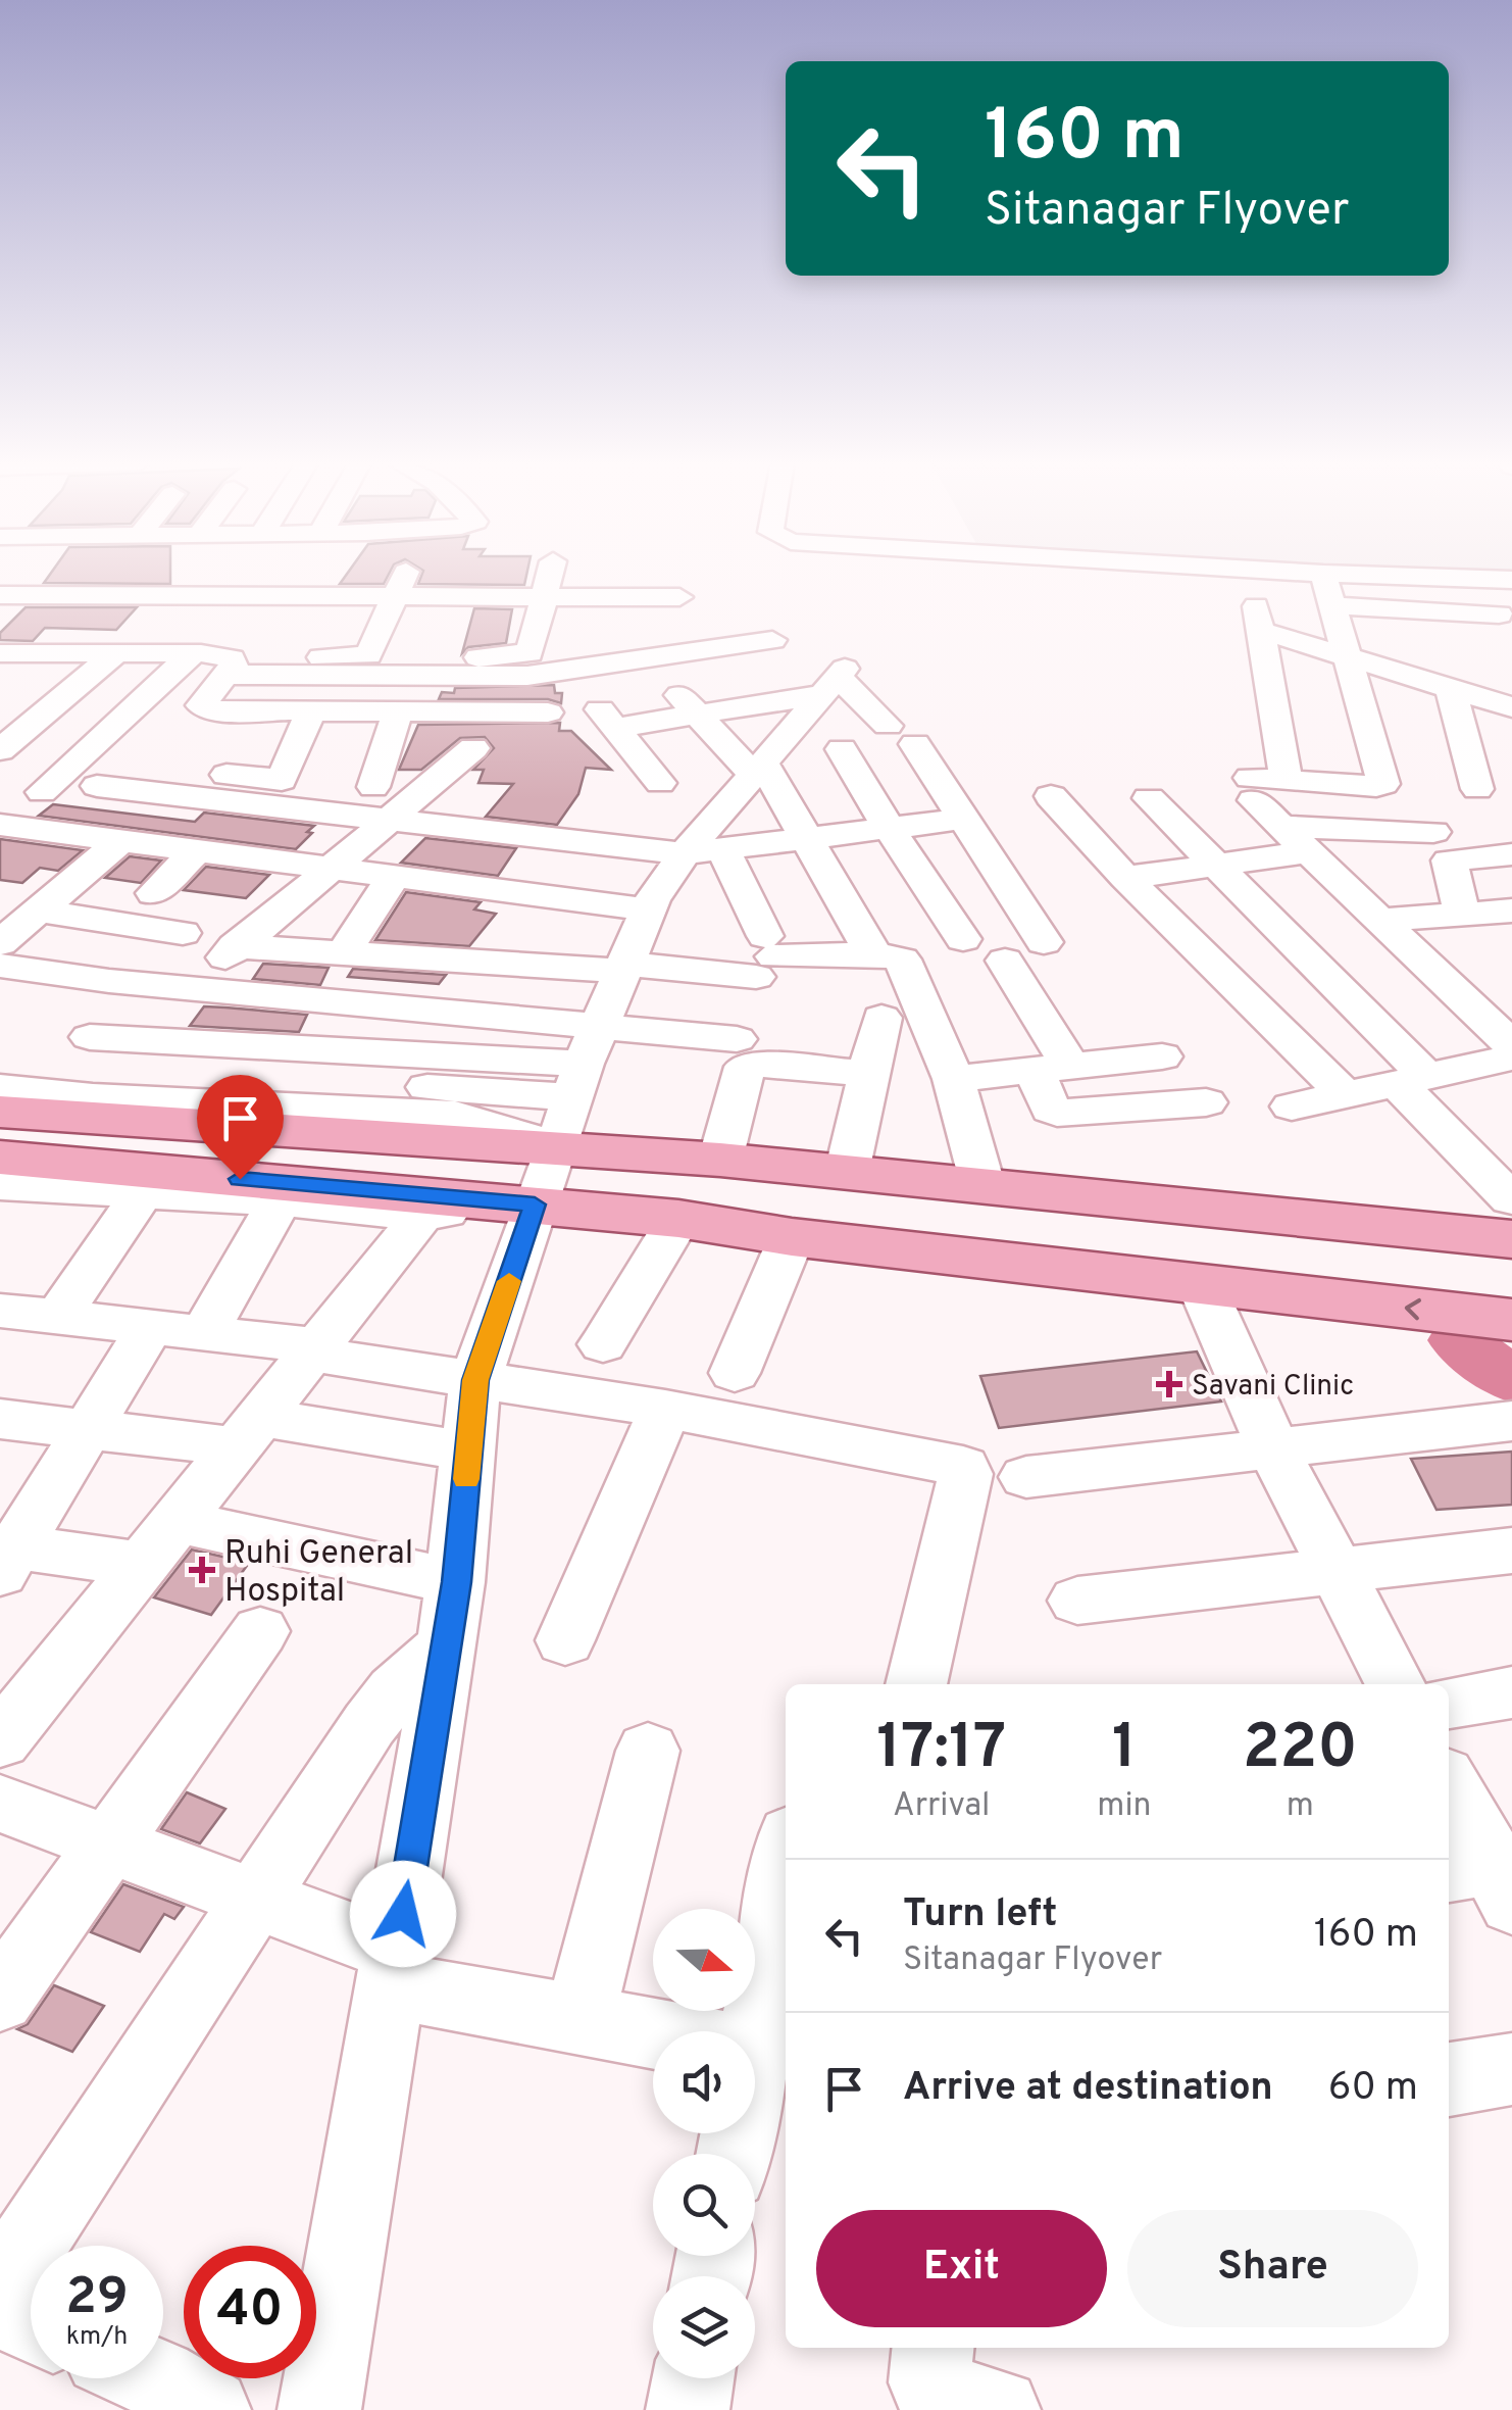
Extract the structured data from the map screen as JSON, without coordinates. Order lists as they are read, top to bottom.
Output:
{
  "places": {
    "health": ["Savani Clinic", "Ruhi General Hospital"]
  },
  "north": "right",
  "page": {
    "turn": ["160 m", "Sitanagar Flyover"],
    "eta": [
      "17:17",
      "Arrival",
      "1",
      "min",
      "220",
      "m"
    ],
    "list": [
      {
        "name": "Turn left",
        "note": "Sitanagar Flyover",
        "value": "160 m"
      },
      {
        "name": "Arrive at destination",
        "value": "60 m"
      }
    ],
    "buttons": ["Exit", "Share"],
    "speed": "29 km/h",
    "limit": "40"
  }
}
